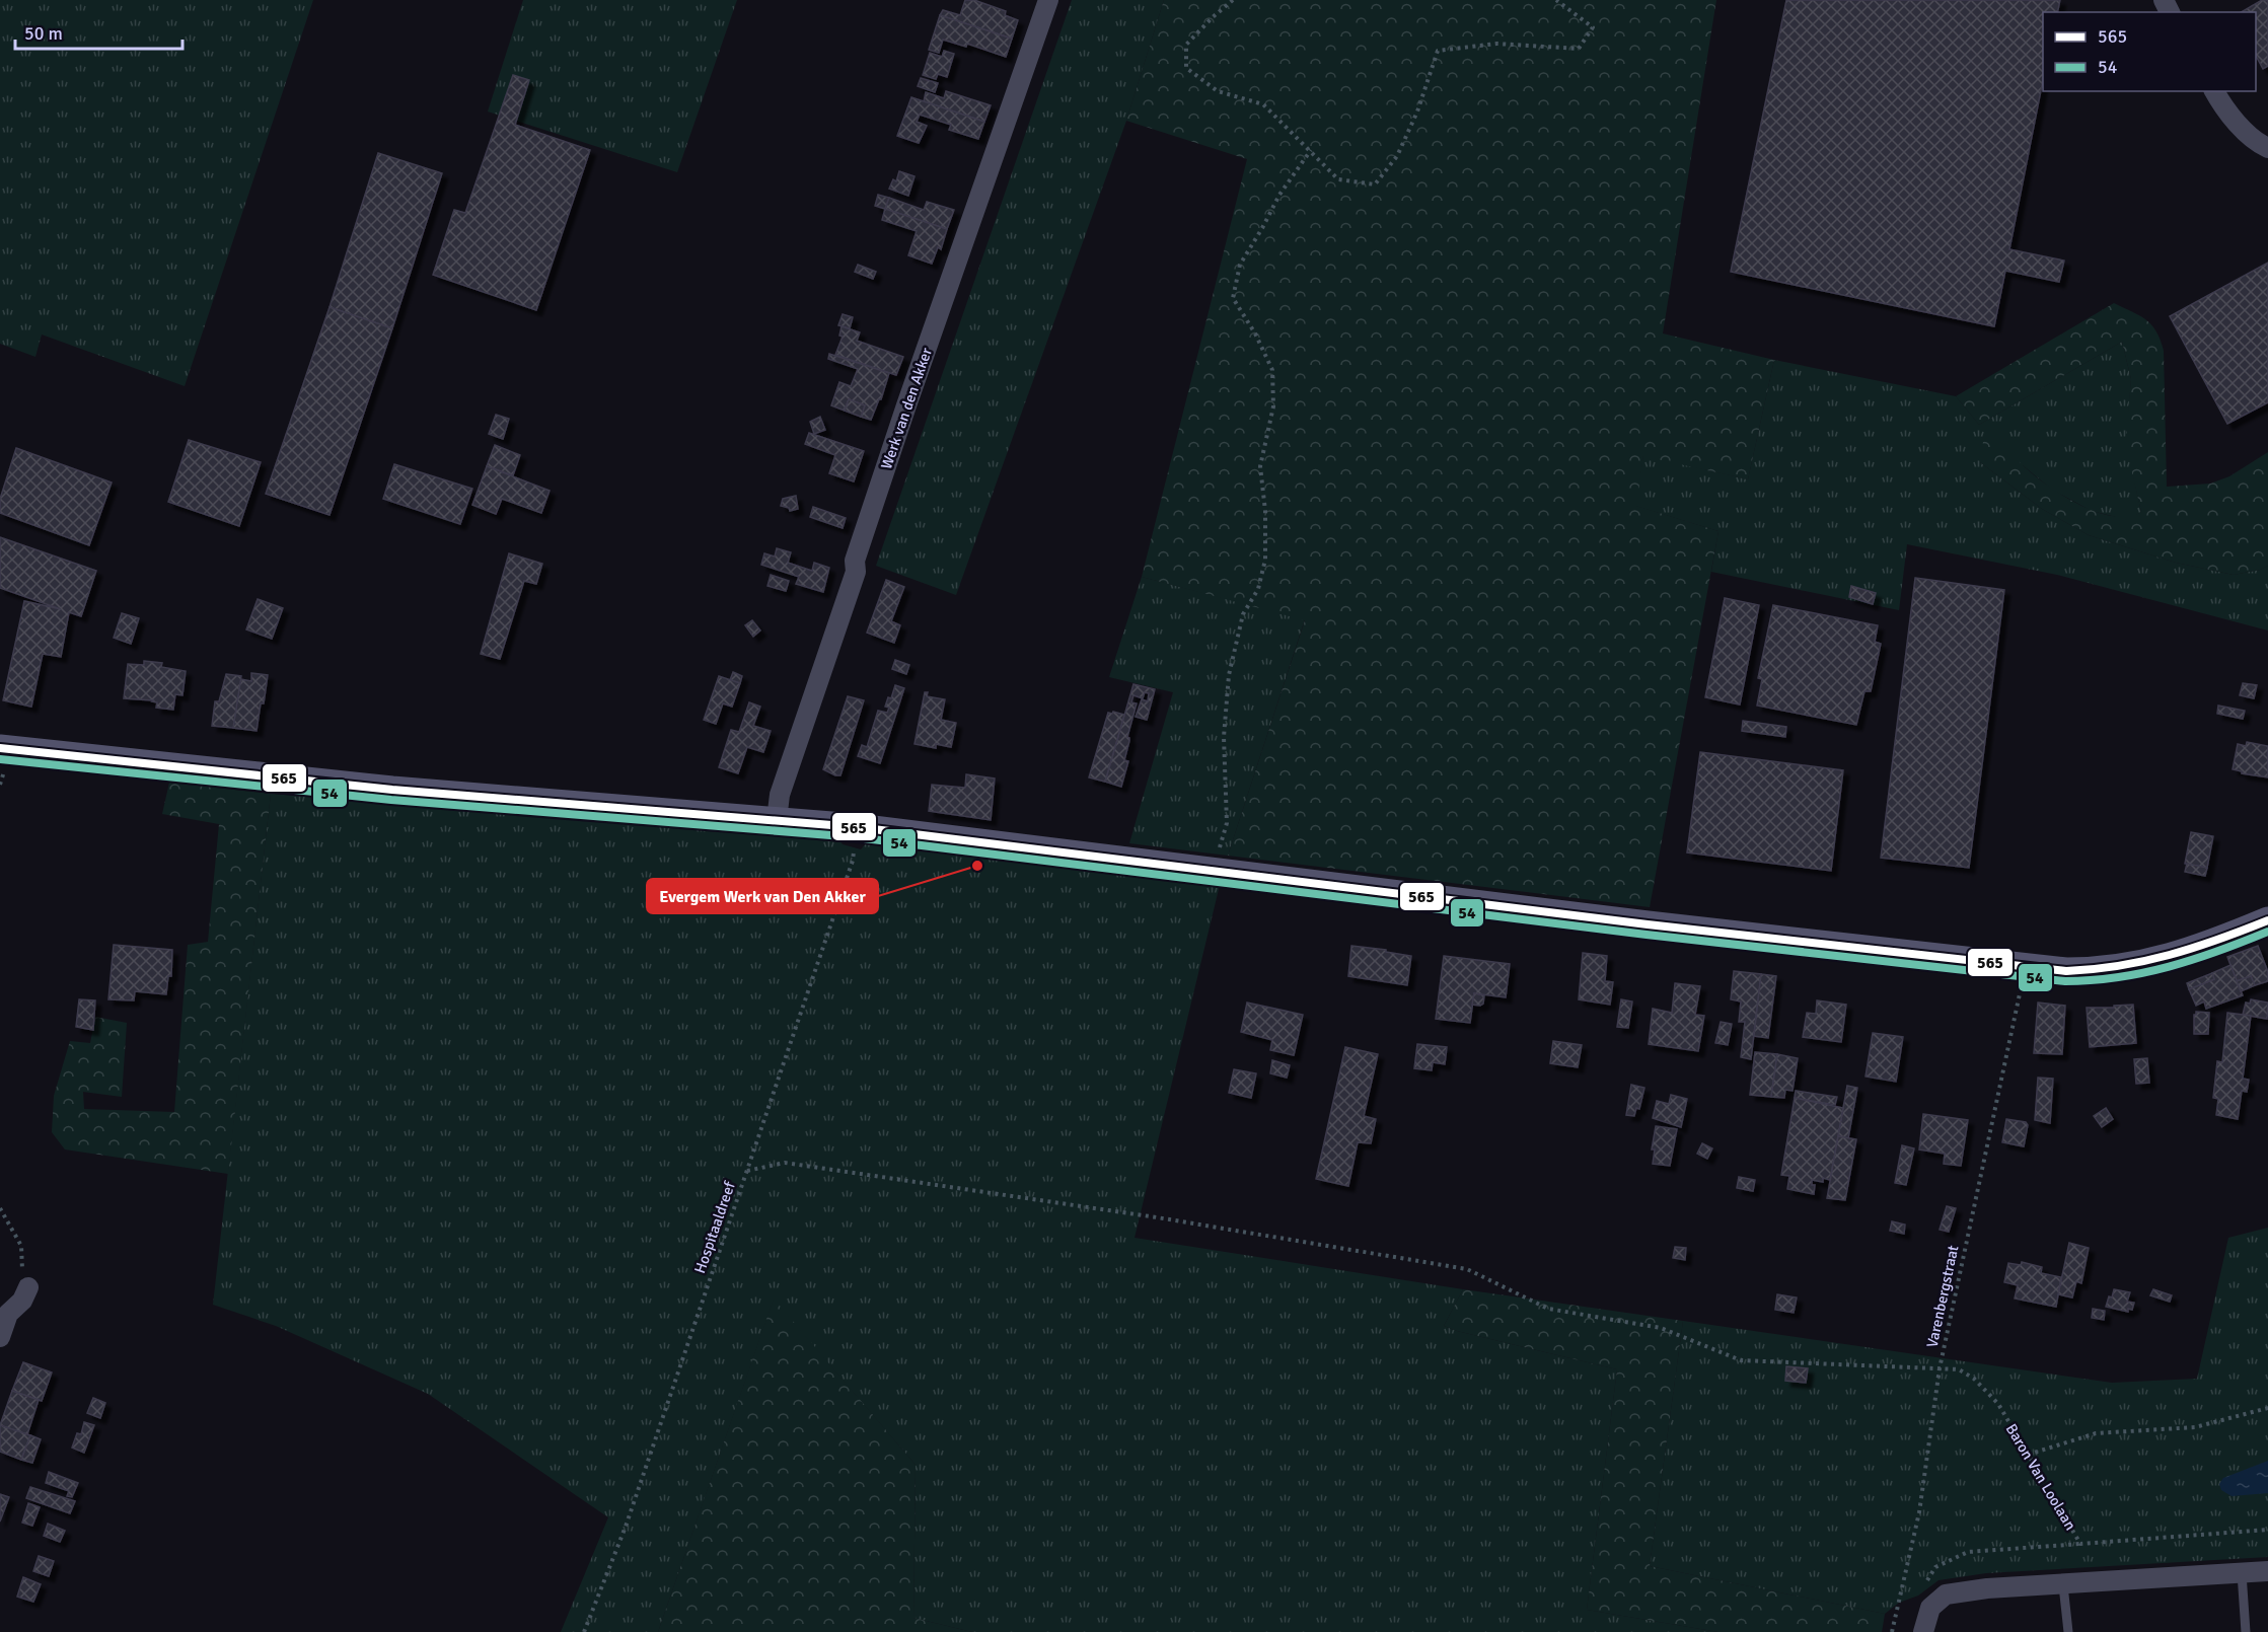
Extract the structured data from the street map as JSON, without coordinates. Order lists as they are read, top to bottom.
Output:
{
  "streets": {
    "street": ["Werk van den Akker"],
    "path": ["Hospitaaldreef", "Varenbergstraat", "Baron Van Loolaan"]
  },
  "crossings": [
    ["Hospitaaldreef", "Baron Van Loolaan"],
    ["Varenbergstraat", "Baron Van Loolaan"]
  ],
  "places": ["Evergem Werk van Den Akker"],
  "lines": ["transit line 565", "transit line 54"],
  "legend": ["565", "54"],
  "scale_bar": "50 m"
}
